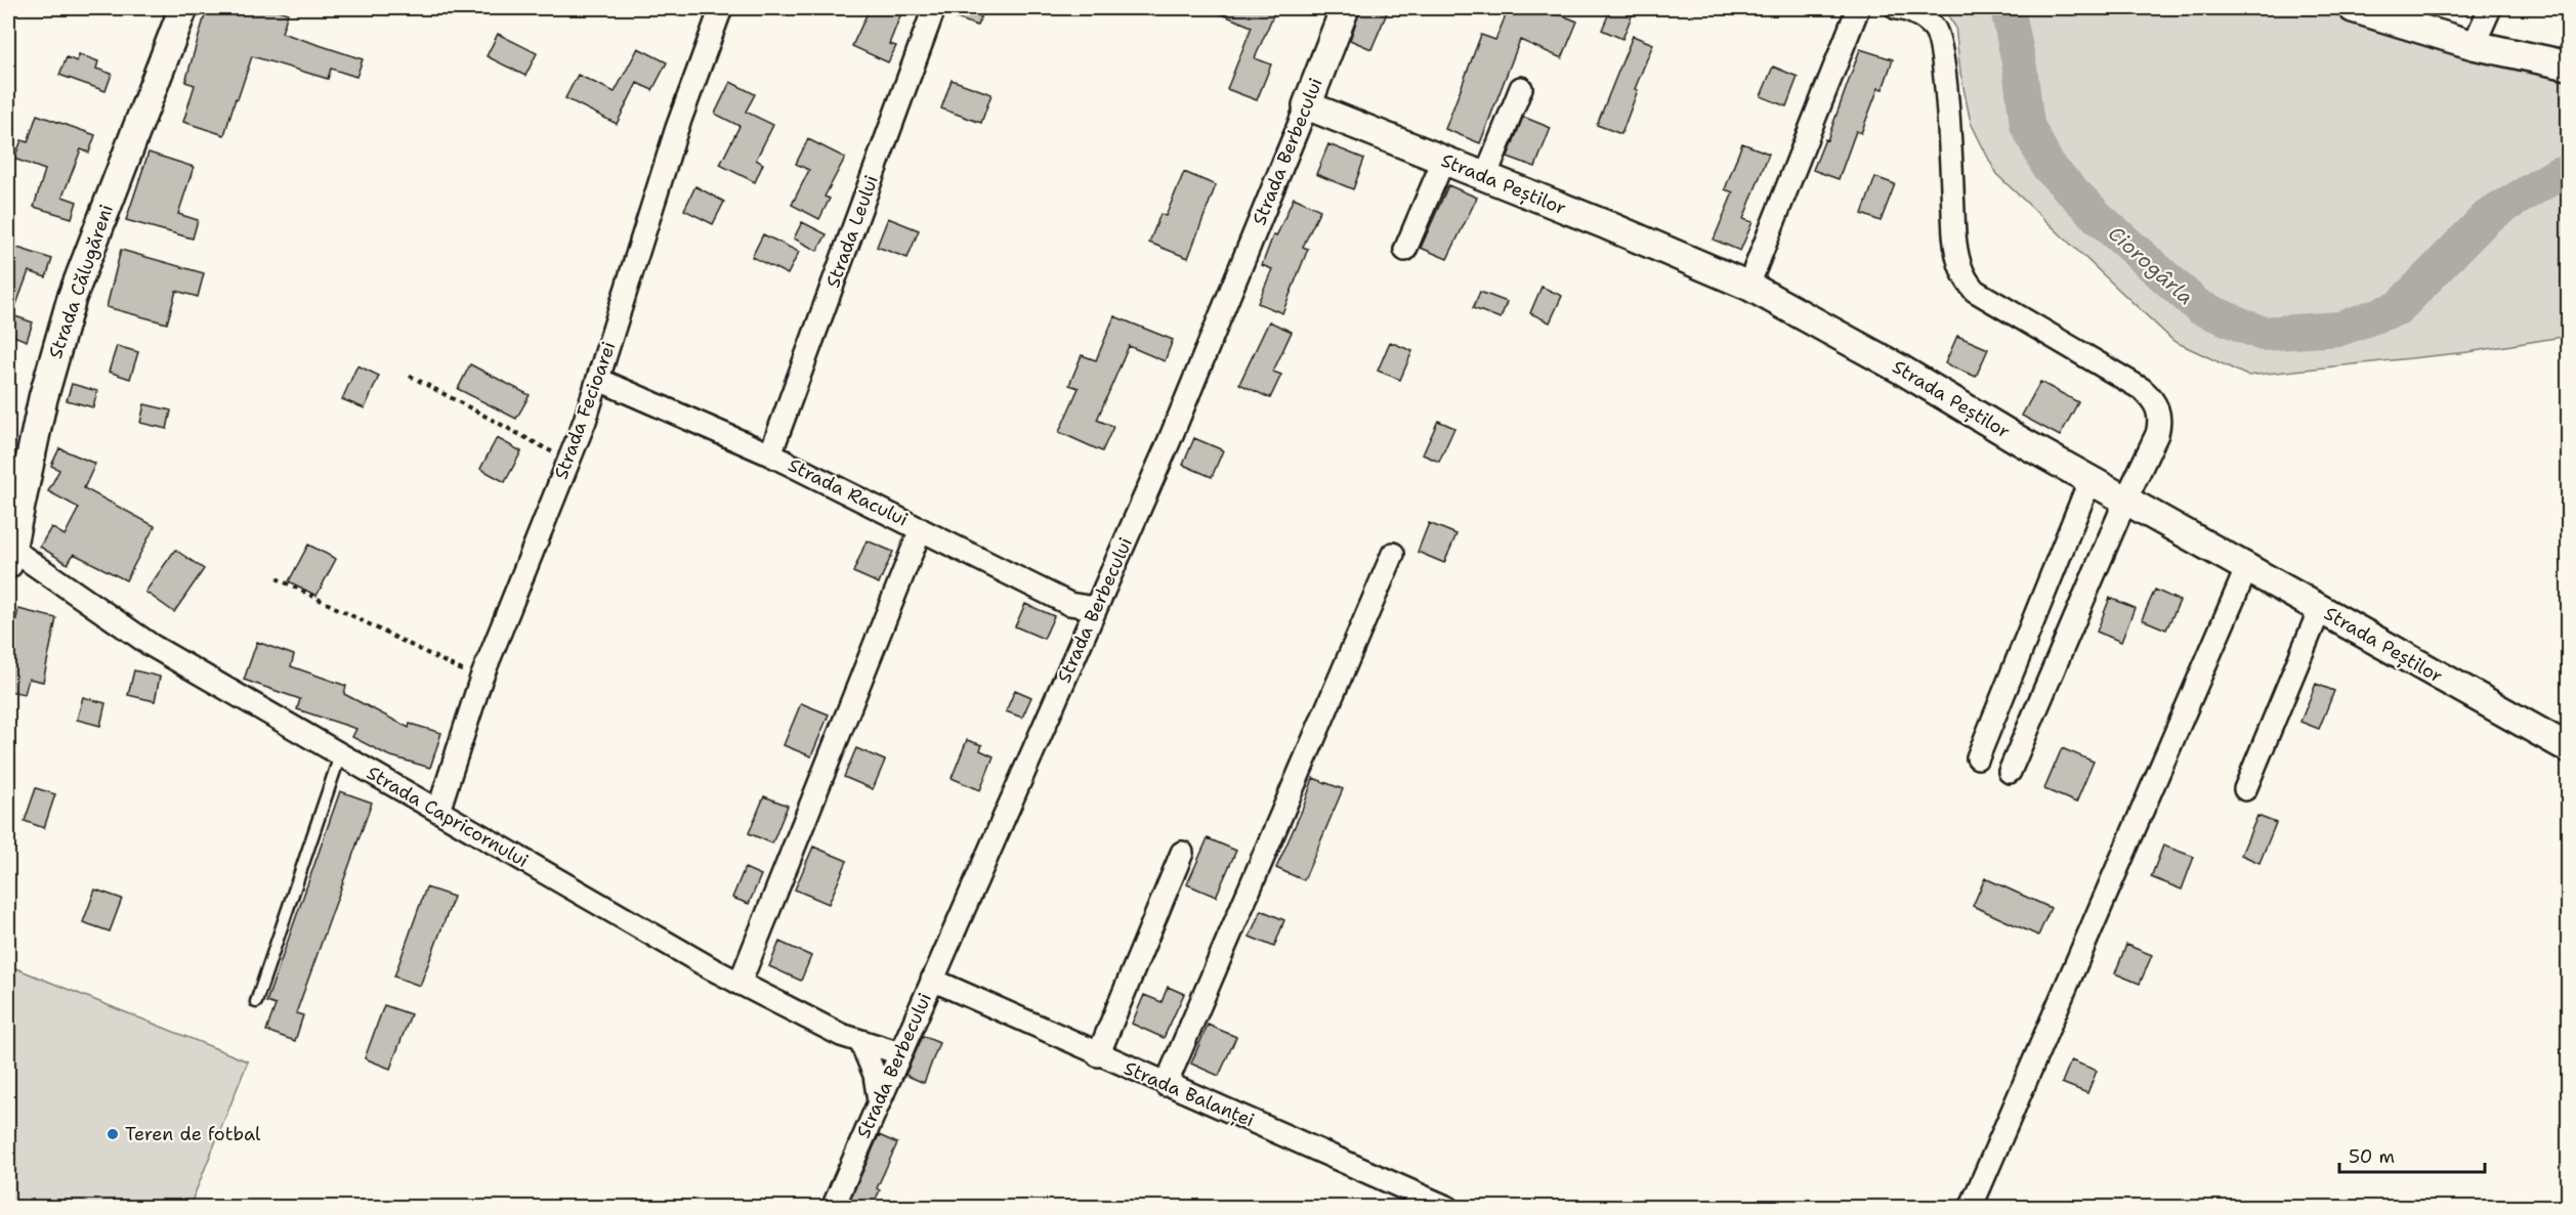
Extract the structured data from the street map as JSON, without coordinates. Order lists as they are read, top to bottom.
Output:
{
  "streets": {
    "street": [
      "Strada Berbecului",
      "Strada Peștilor",
      "Strada Leului",
      "Strada Călugăreni",
      "Strada Fecioarei",
      "Strada Racului",
      "Strada Capricornului",
      "Strada Balanței"
    ]
  },
  "crossings": [
    ["Strada Berbecului", "Strada Peștilor"],
    ["Strada Berbecului", "Strada Racului"],
    ["Strada Berbecului", "Strada Capricornului"],
    ["Strada Berbecului", "Strada Balanței"],
    ["Strada Leului", "Strada Racului"],
    ["Strada Călugăreni", "Strada Capricornului"],
    ["Strada Fecioarei", "Strada Racului"],
    ["Strada Fecioarei", "Strada Capricornului"]
  ],
  "water": ["Ciorogârla"],
  "places": ["Teren de fotbal"],
  "scale_bar": "50 m"
}
